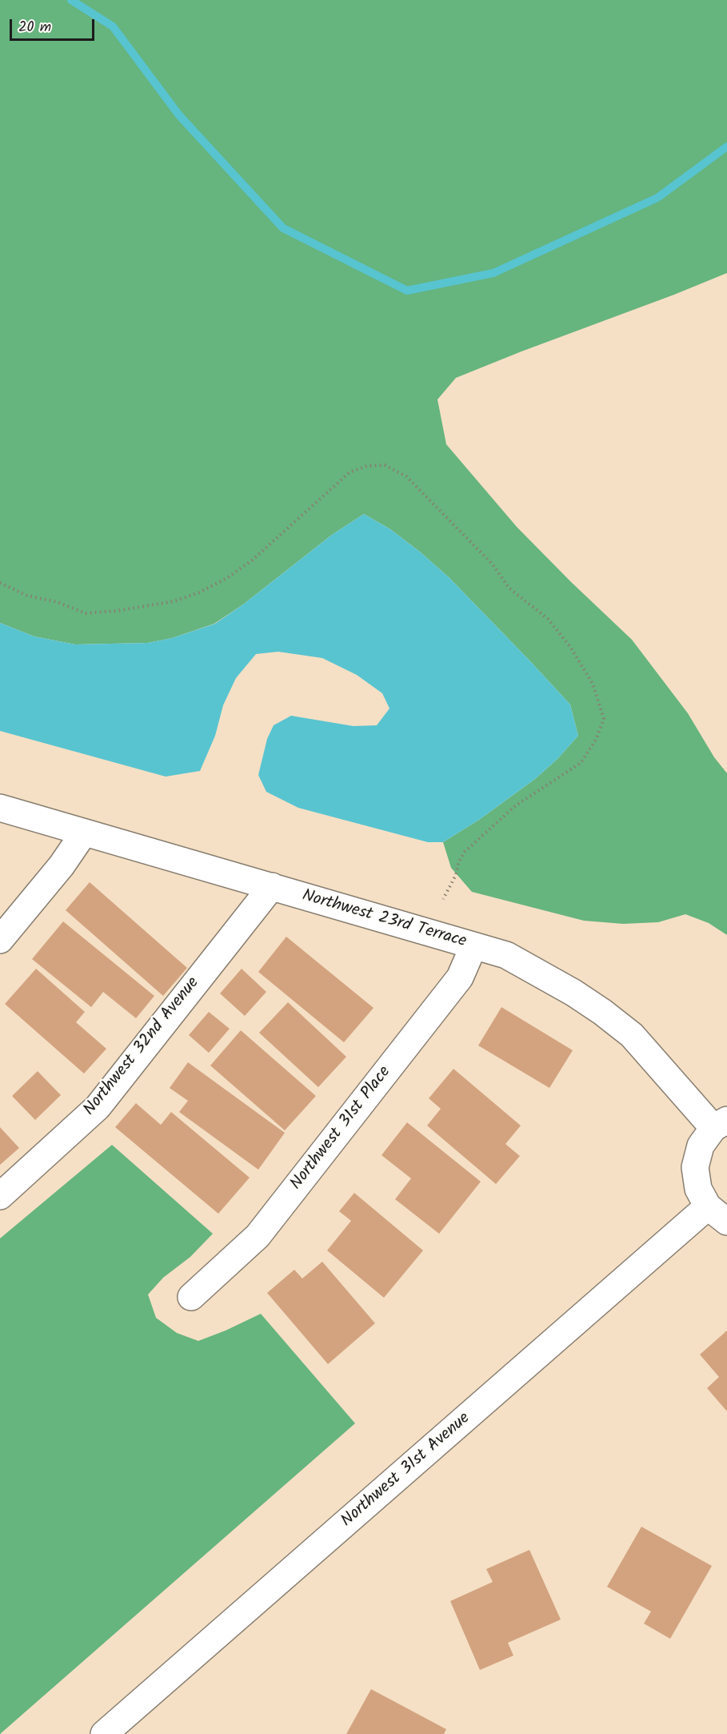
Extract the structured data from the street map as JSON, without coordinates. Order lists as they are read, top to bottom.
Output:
{
  "streets": {
    "street": [
      "Northwest 23rd Terrace",
      "Northwest 32nd Avenue",
      "Northwest 31st Place",
      "Northwest 31st Avenue"
    ]
  },
  "crossings": [
    ["Northwest 23rd Terrace", "Northwest 32nd Avenue"],
    ["Northwest 23rd Terrace", "Northwest 31st Place"]
  ],
  "scale_bar": "20 m"
}
